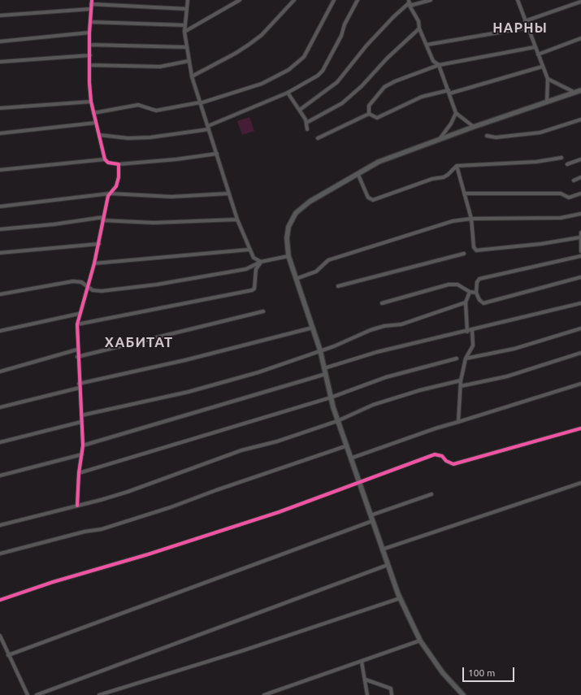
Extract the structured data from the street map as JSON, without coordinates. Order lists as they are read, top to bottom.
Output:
{
  "districts": ["НАРНЫ", "ХАБИТАТ"],
  "scale_bar": "100 m"
}
